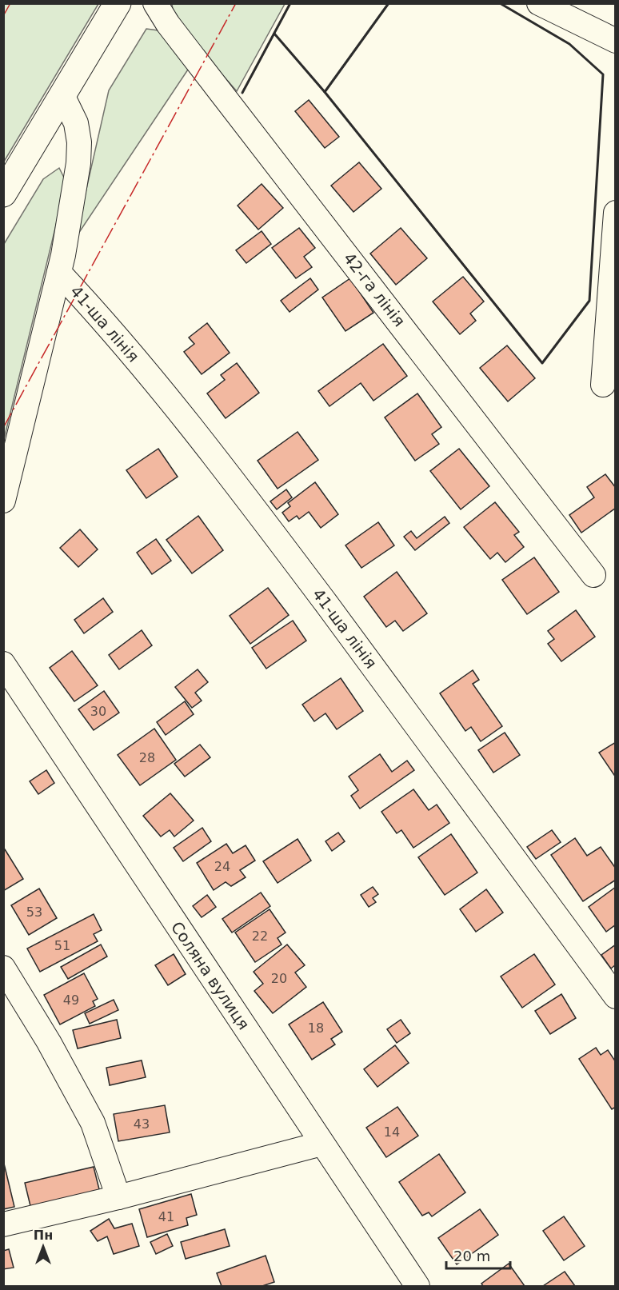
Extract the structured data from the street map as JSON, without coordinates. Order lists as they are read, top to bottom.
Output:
{
  "streets": {
    "street": ["42-га лінія", "41-ша лінія", "Соляна вулиця"]
  },
  "house_numbers": [
    "30",
    "28",
    "24",
    "53",
    "22",
    "51",
    "20",
    "49",
    "18",
    "43",
    "14",
    "41"
  ],
  "scale_bar": "20 m",
  "north": "top"
}
